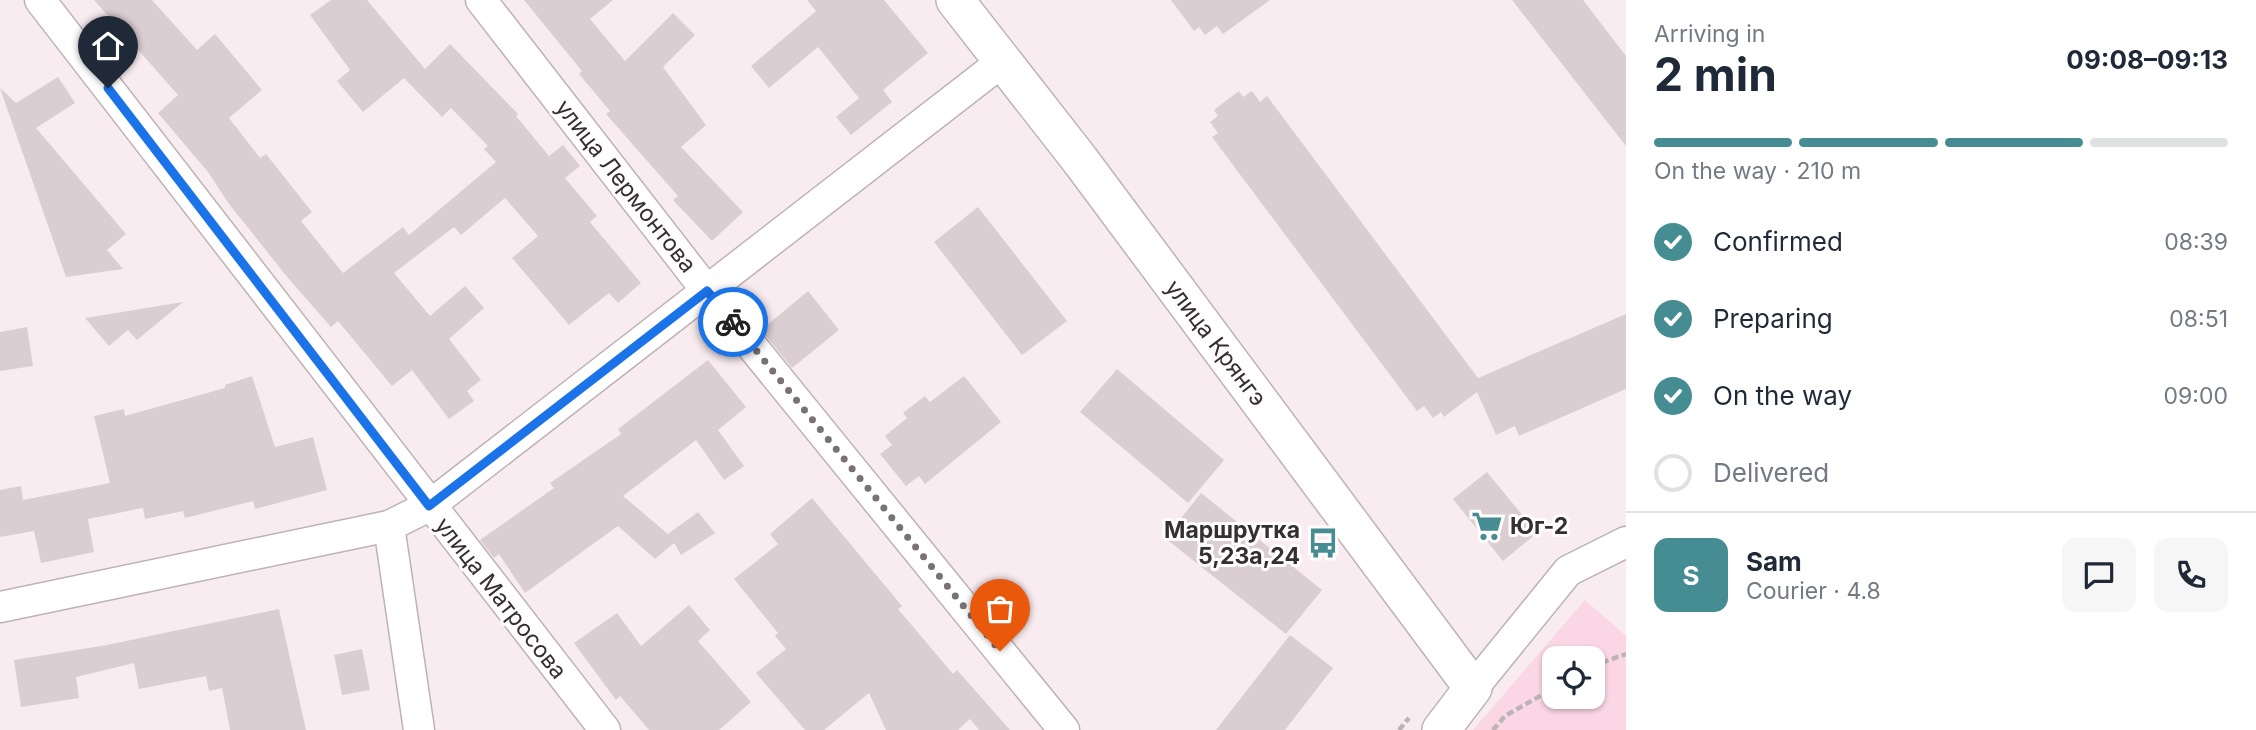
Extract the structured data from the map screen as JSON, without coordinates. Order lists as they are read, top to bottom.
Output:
{
  "streets": {
    "street": ["улица Лермонтова", "улица Крянгэ", "улица Матросова"]
  },
  "places": {
    "supermarket": ["Юг-2"],
    "bus stop": ["Маршрутка 5,23а,24"]
  },
  "page": {
    "heading": ["2 min", "Arriving in", "09:08–09:13"],
    "panel": ["Sam", "Courier · 4.8"],
    "bar": "On the way · 210 m",
    "list": [
      ["Confirmed", "08:39"],
      ["Preparing", "08:51"],
      ["On the way", "09:00"],
      "Delivered"
    ],
    "round": "S"
  }
}
